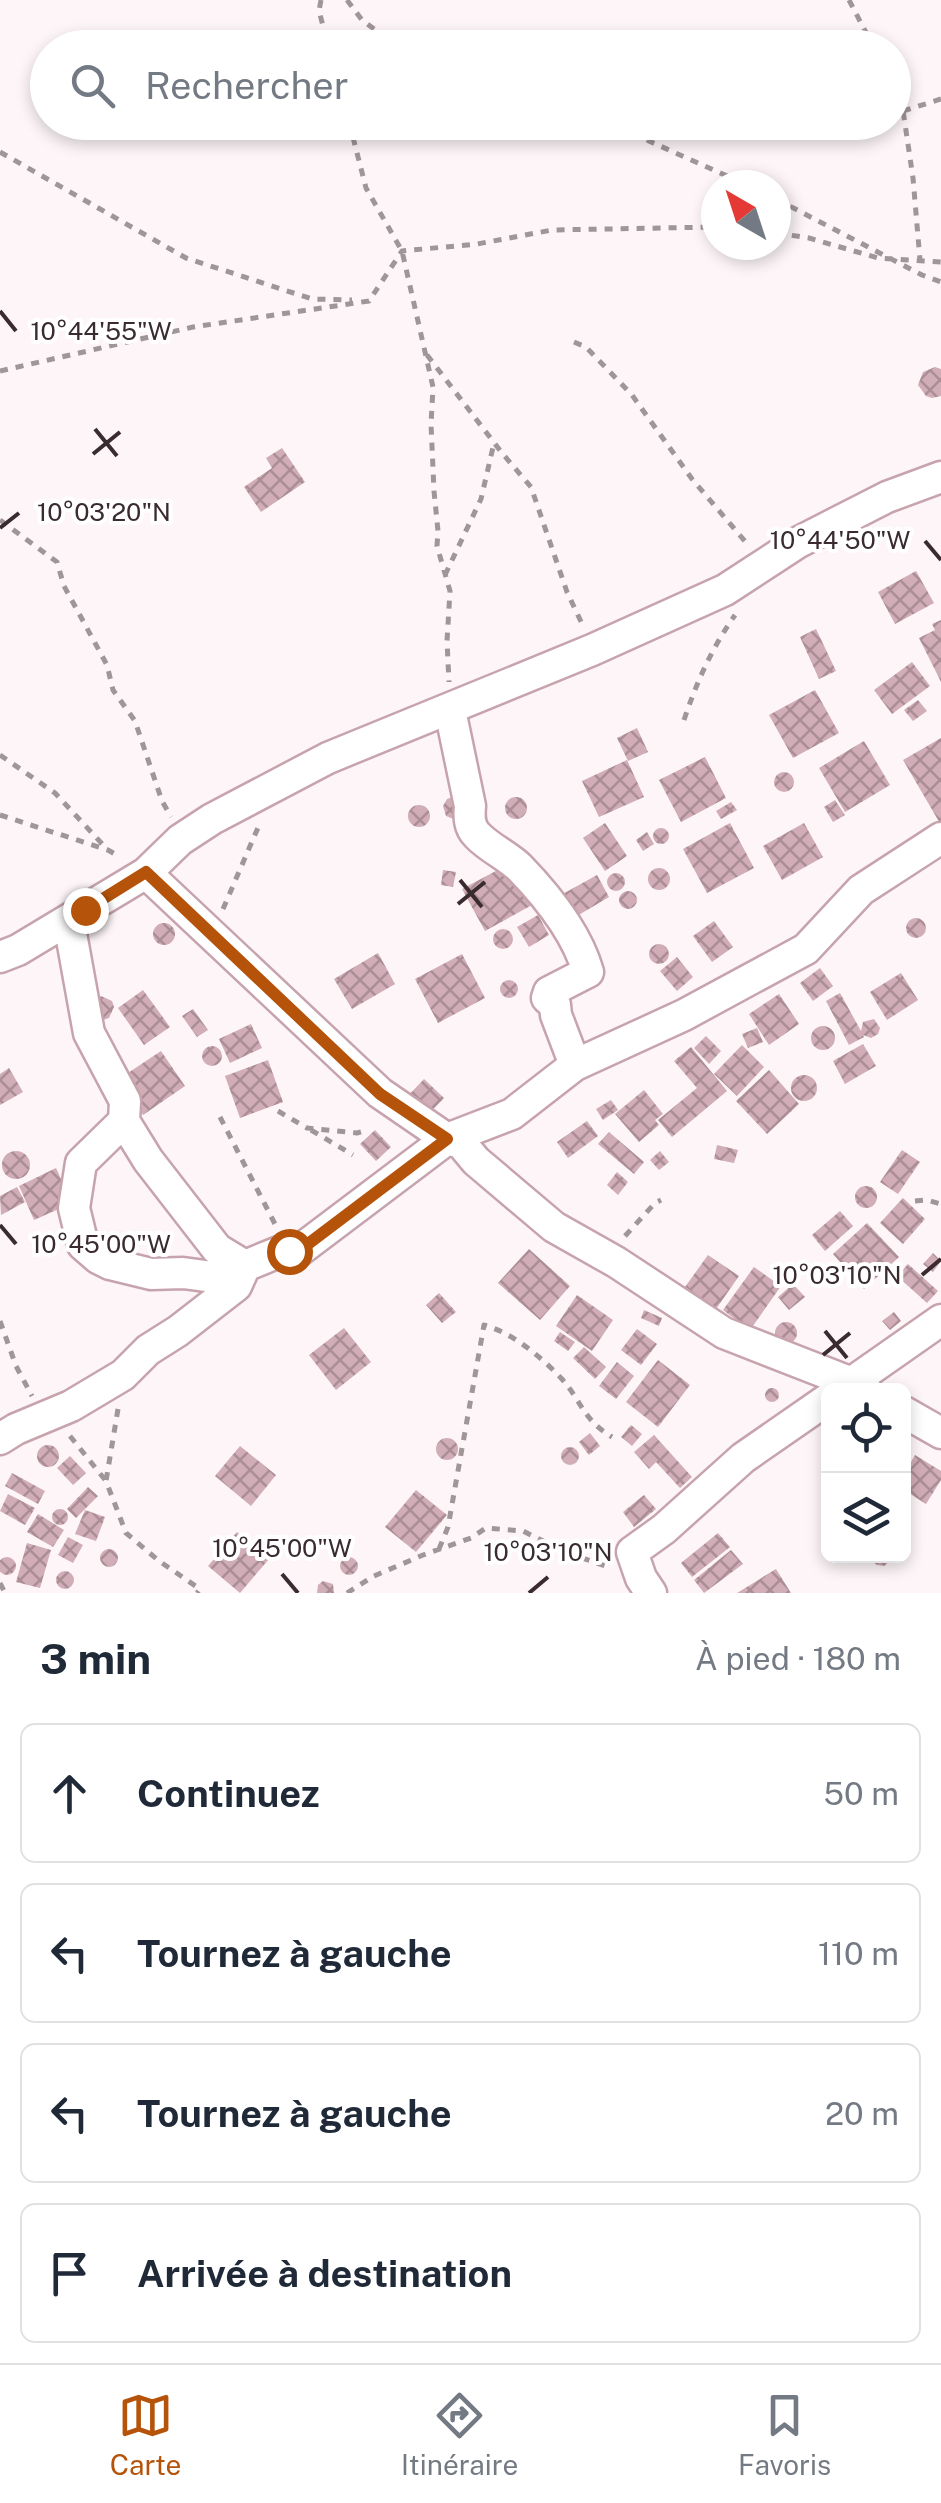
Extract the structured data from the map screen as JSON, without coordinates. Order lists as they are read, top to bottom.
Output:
{
  "north": "top left",
  "page": {
    "search": "Rechercher",
    "heading": ["3 min", "À pied · 180 m"],
    "list": [
      ["Continuez", "50 m"],
      ["Tournez à gauche", "110 m"],
      ["Tournez à gauche", "20 m"],
      "Arrivée à destination"
    ],
    "nav": ["Carte", "Itinéraire", "Favoris"]
  },
  "coordinates": [
    "10°44'55\"W",
    "10°03'20\"N",
    "10°44'50\"W",
    "10°45'00\"W",
    "10°03'10\"N"
  ]
}
